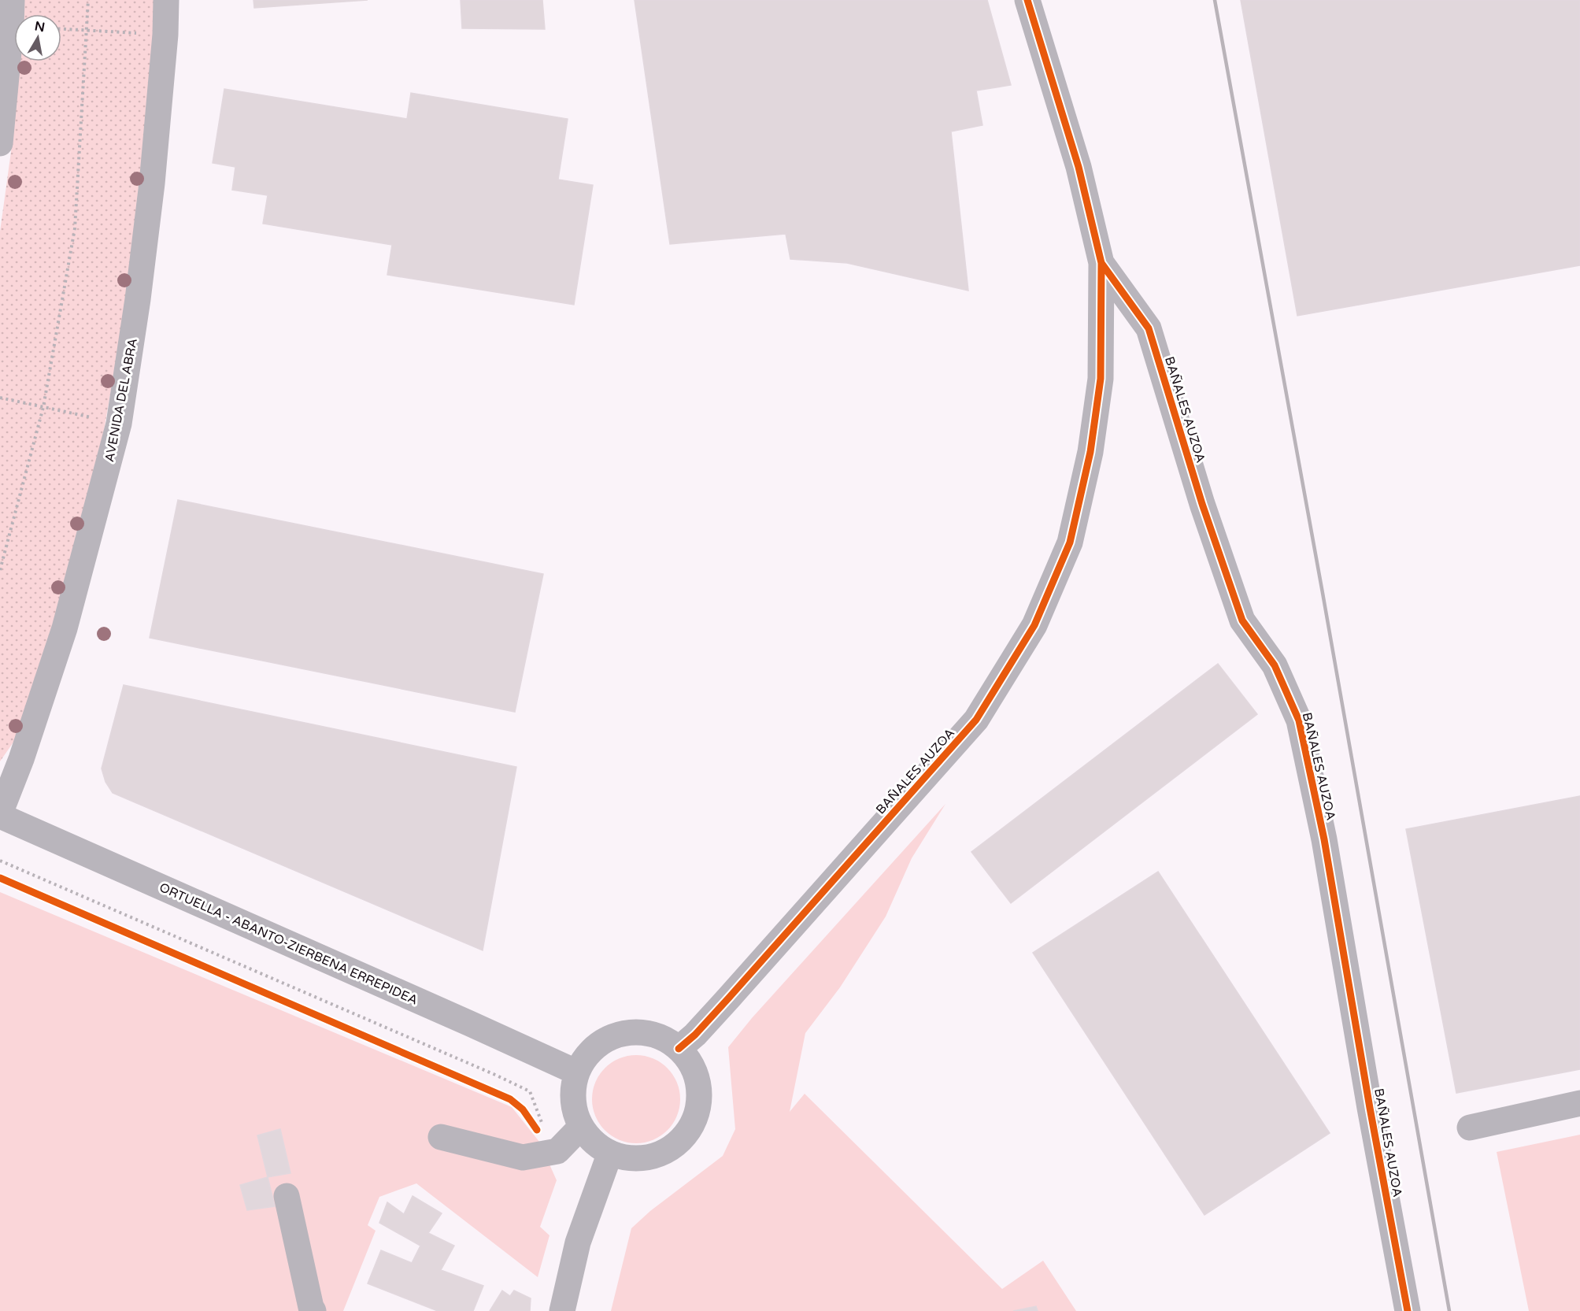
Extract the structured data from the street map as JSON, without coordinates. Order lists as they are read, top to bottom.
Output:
{
  "streets": {
    "street": ["AVENIDA DEL ABRA", "BAÑALES AUZOA", "ORTUELLA - ABANTO-ZIERBENA ERREPIDEA"]
  },
  "crossings": [
    ["AVENIDA DEL ABRA", "ORTUELLA - ABANTO-ZIERBENA ERREPIDEA"],
    ["BAÑALES AUZOA", "ORTUELLA - ABANTO-ZIERBENA ERREPIDEA"]
  ],
  "north": "top"
}
